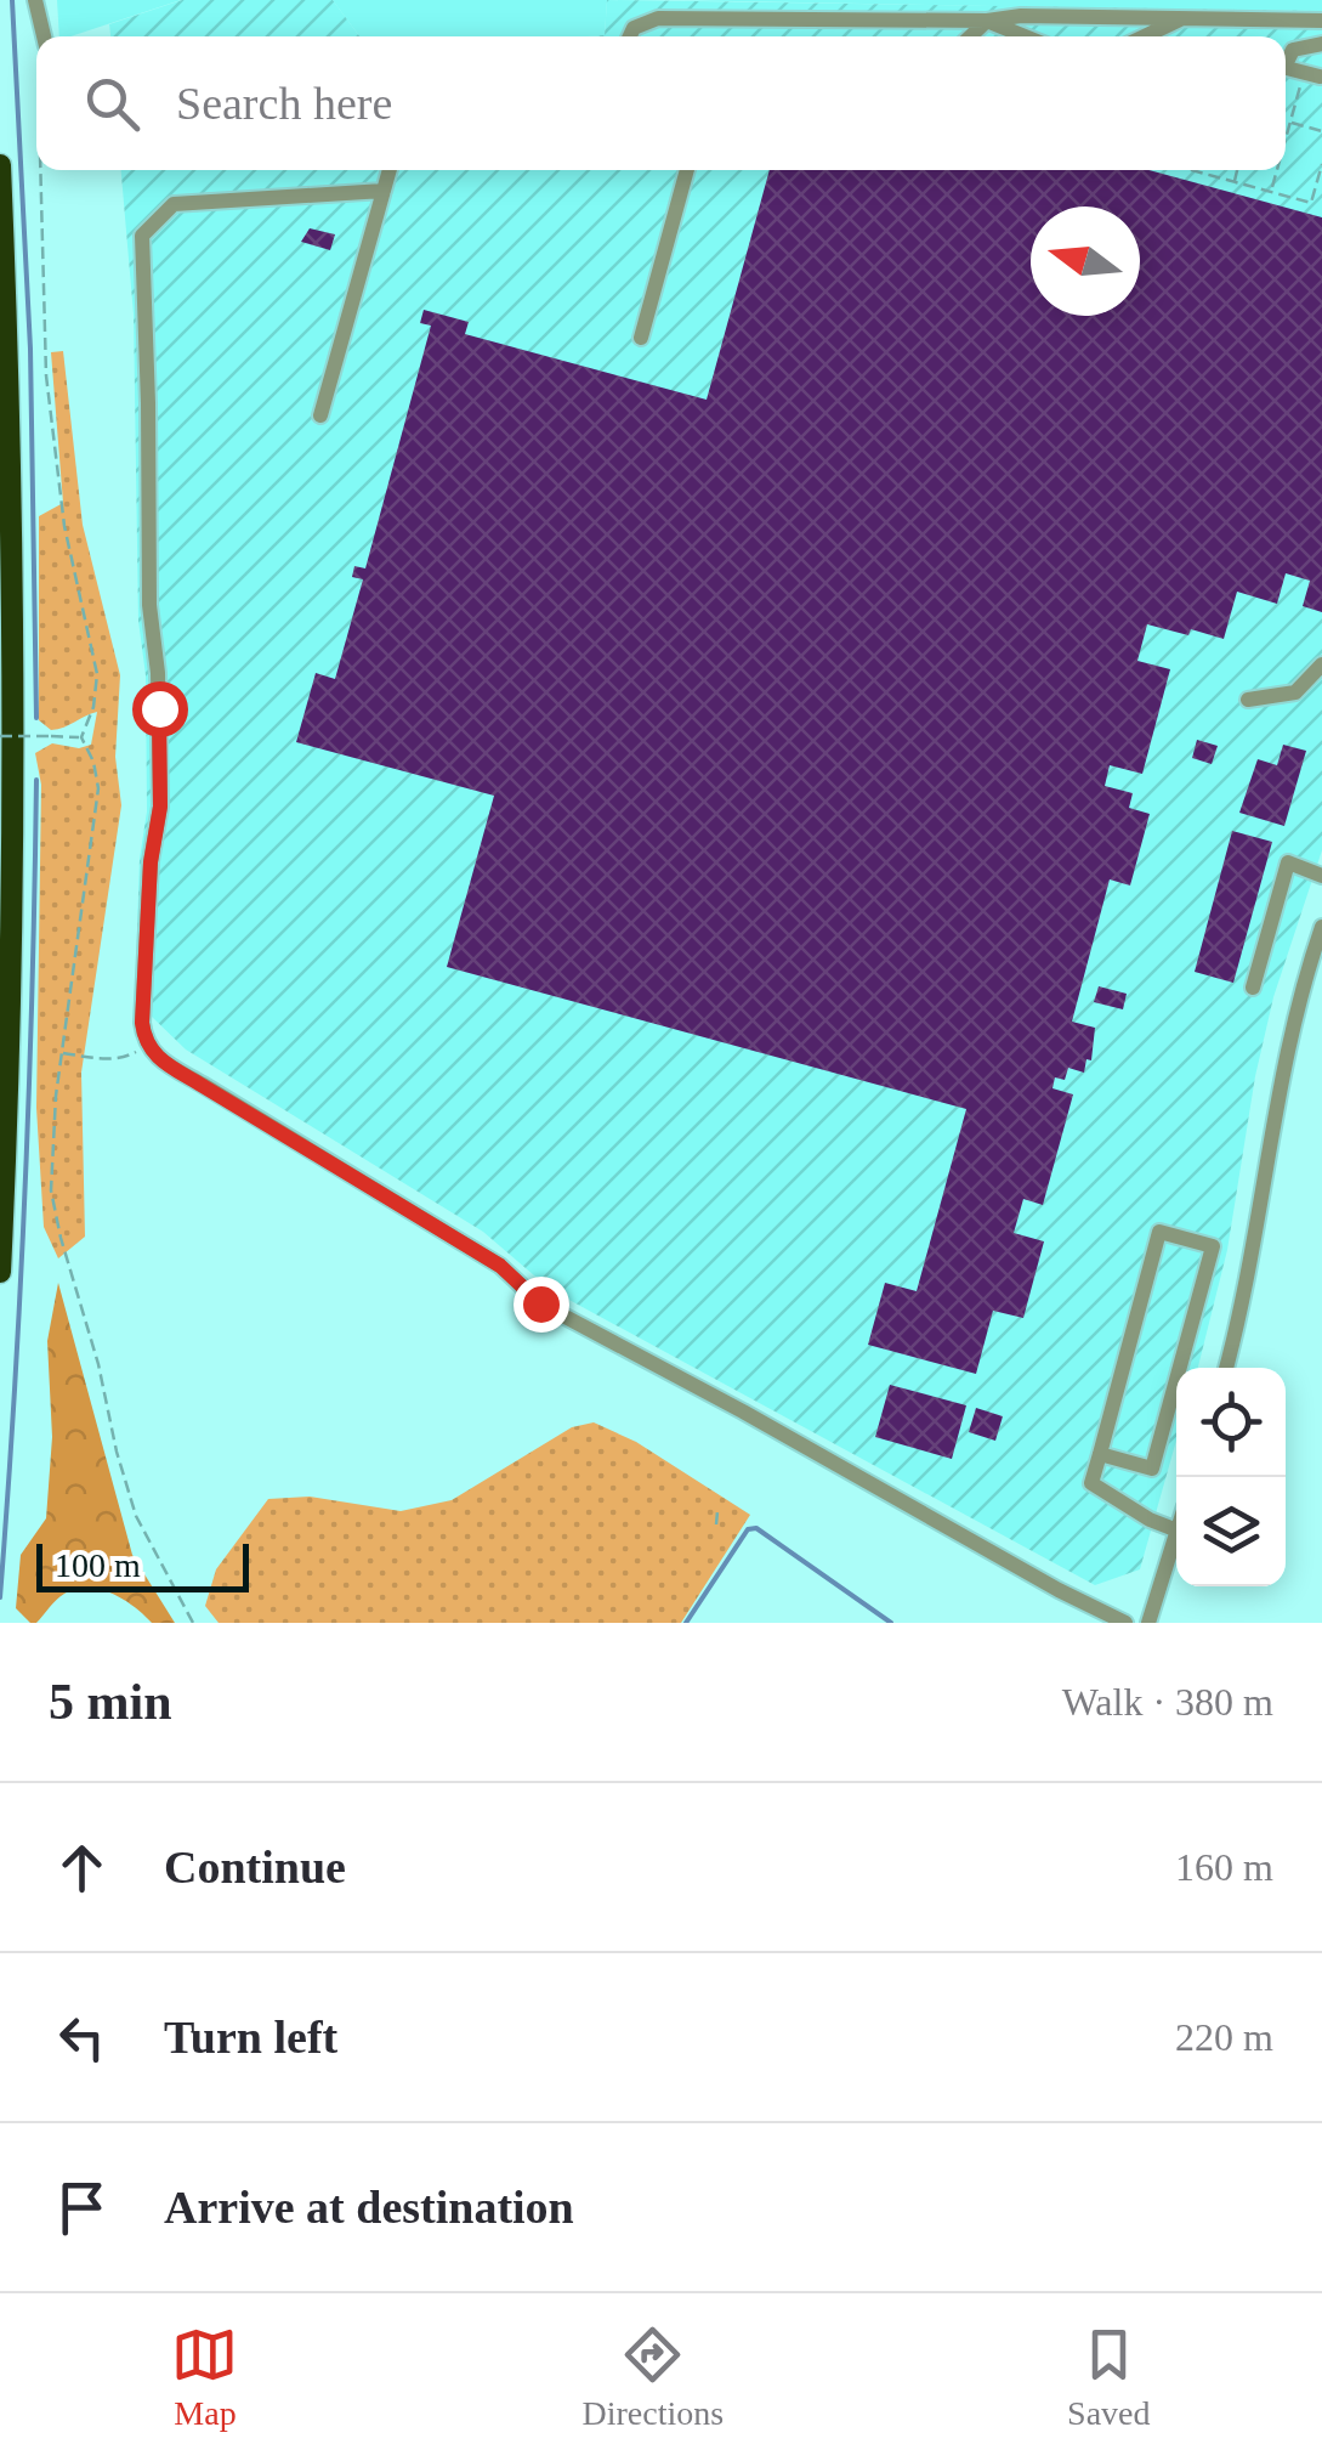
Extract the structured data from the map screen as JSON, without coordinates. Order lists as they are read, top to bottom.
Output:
{
  "scale_bar": "100 m",
  "north": "left",
  "page": {
    "search": "Search here",
    "scale": "100 m",
    "heading": ["5 min", "Walk · 380 m"],
    "list": [
      ["Continue", "160 m"],
      ["Turn left", "220 m"],
      "Arrive at destination"
    ],
    "nav": ["Map", "Directions", "Saved"]
  }
}
